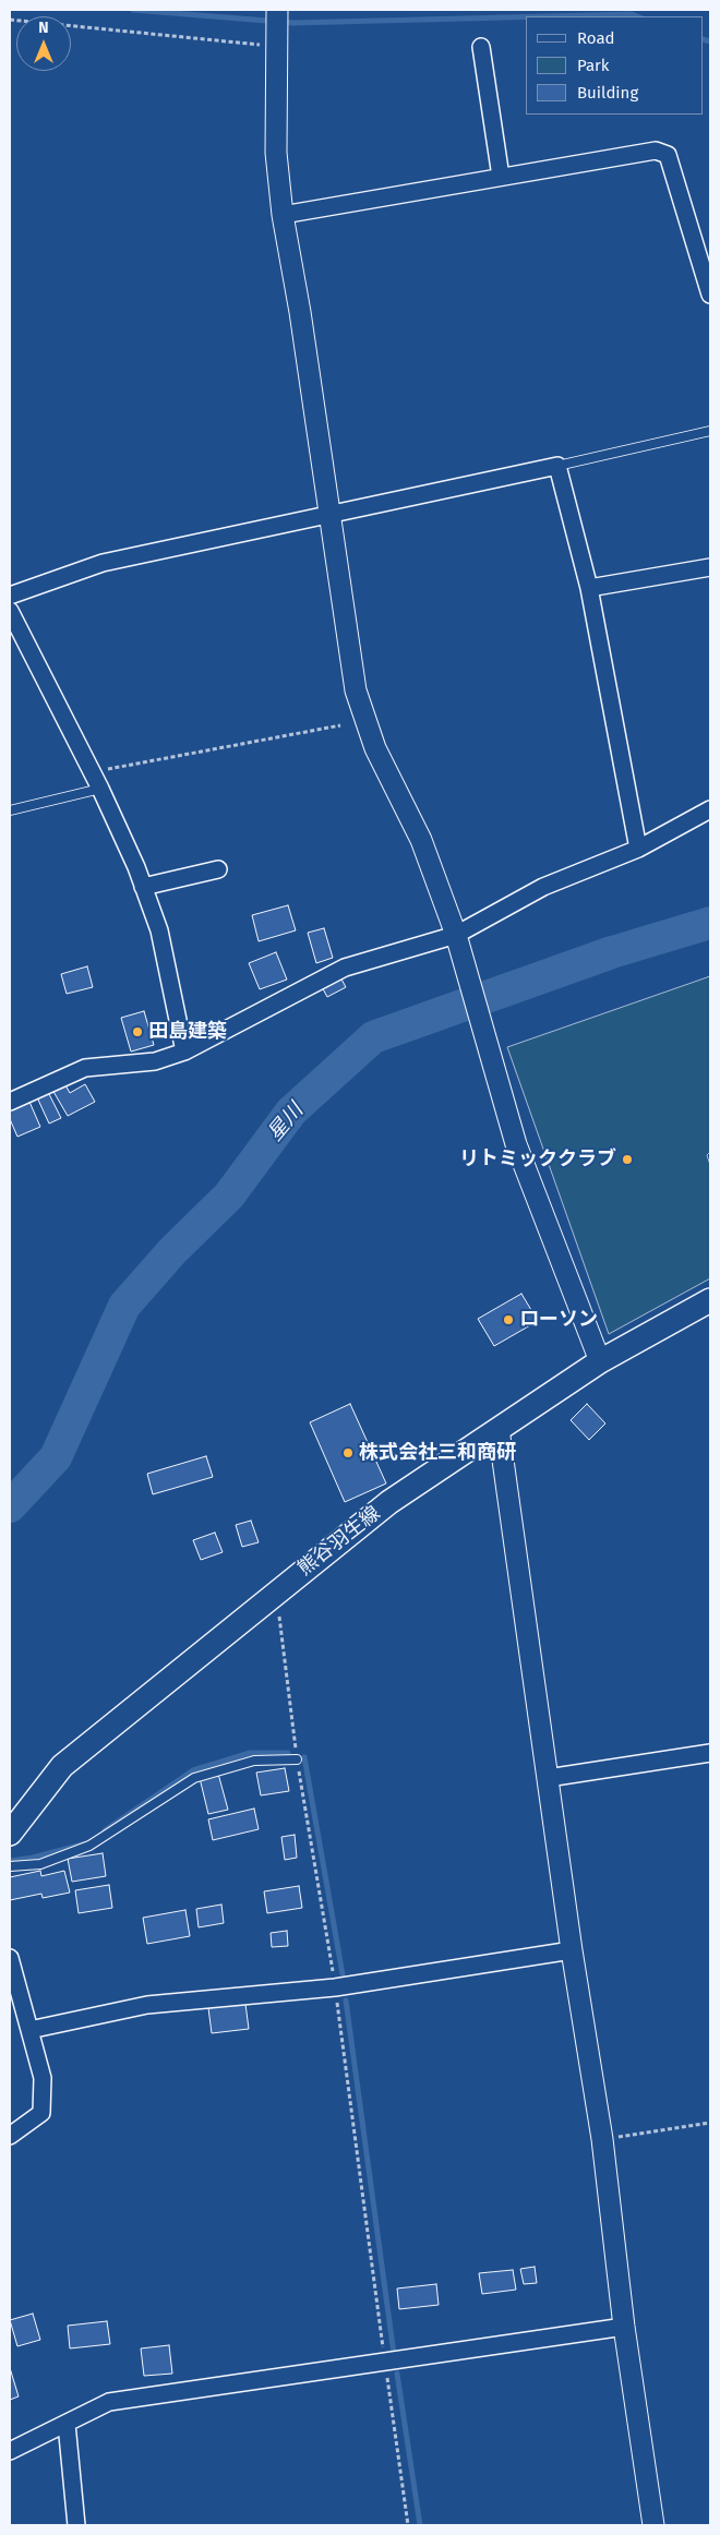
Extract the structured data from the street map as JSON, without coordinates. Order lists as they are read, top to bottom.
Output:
{
  "streets": {
    "main road": ["熊谷羽生線"]
  },
  "water": ["星川"],
  "places": [
    "田島建築",
    "リトミッククラブ",
    "ローソン",
    "株式会社三和商研"
  ],
  "legend": ["Road", "Park", "Building"],
  "north": "top"
}
